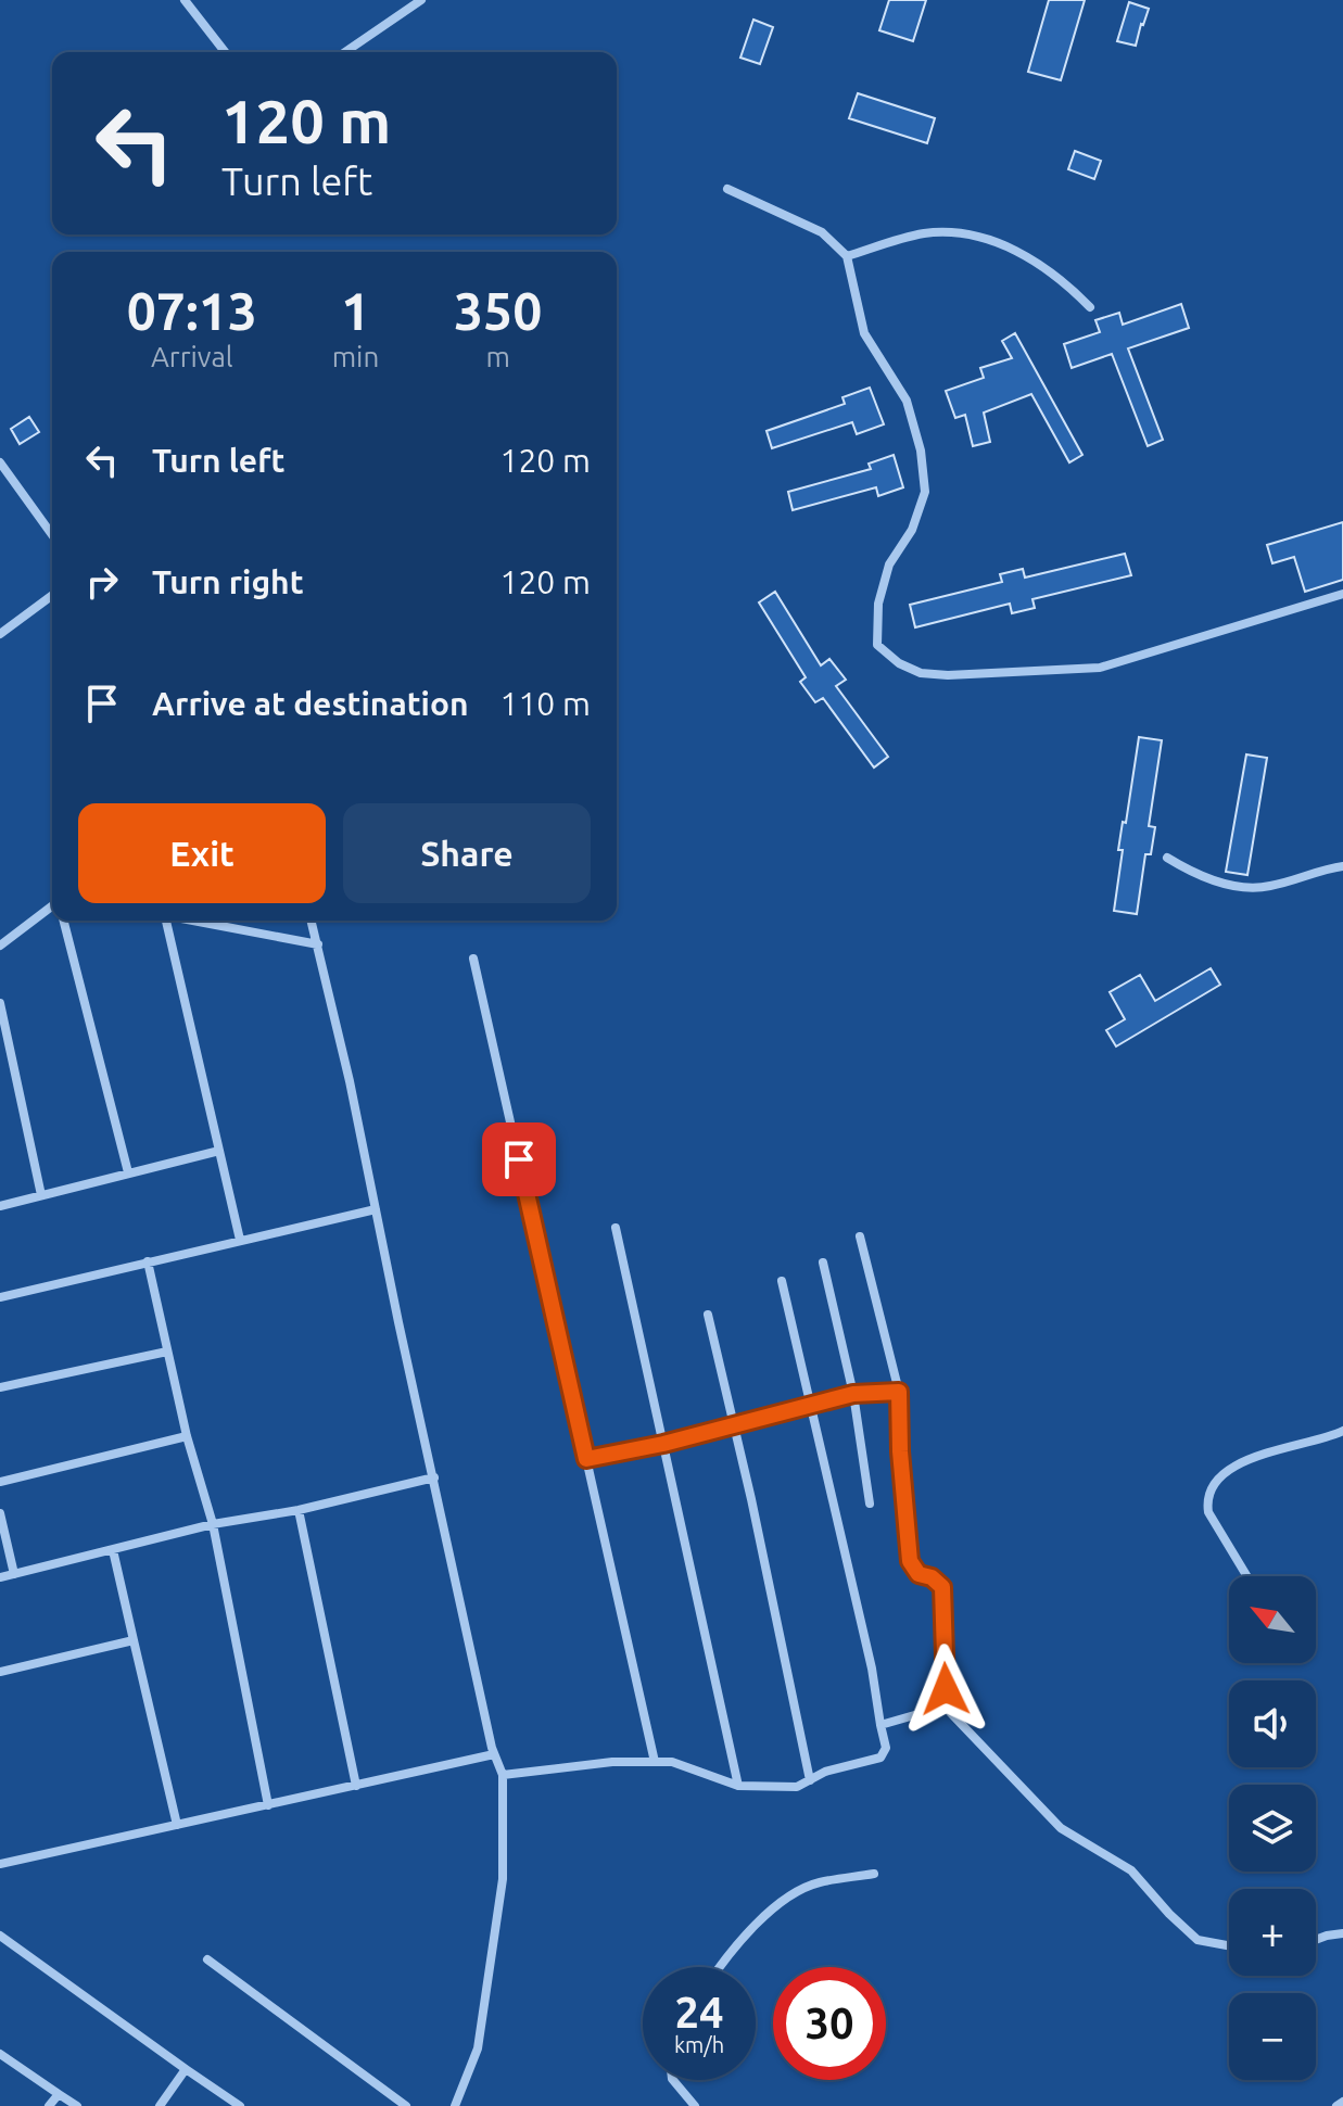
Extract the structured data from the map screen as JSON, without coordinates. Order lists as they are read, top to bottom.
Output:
{
  "north": "top left",
  "page": {
    "turn": ["120 m", "Turn left"],
    "eta": [
      "07:13",
      "Arrival",
      "1",
      "min",
      "350",
      "m"
    ],
    "list": [
      {
        "name": "Turn left",
        "value": "120 m"
      },
      {
        "name": "Turn right",
        "value": "120 m"
      },
      {
        "name": "Arrive at destination",
        "value": "110 m"
      }
    ],
    "buttons": ["Exit", "Share"],
    "map_buttons": ["+", "−"],
    "speed": "24 km/h",
    "limit": "30"
  }
}
